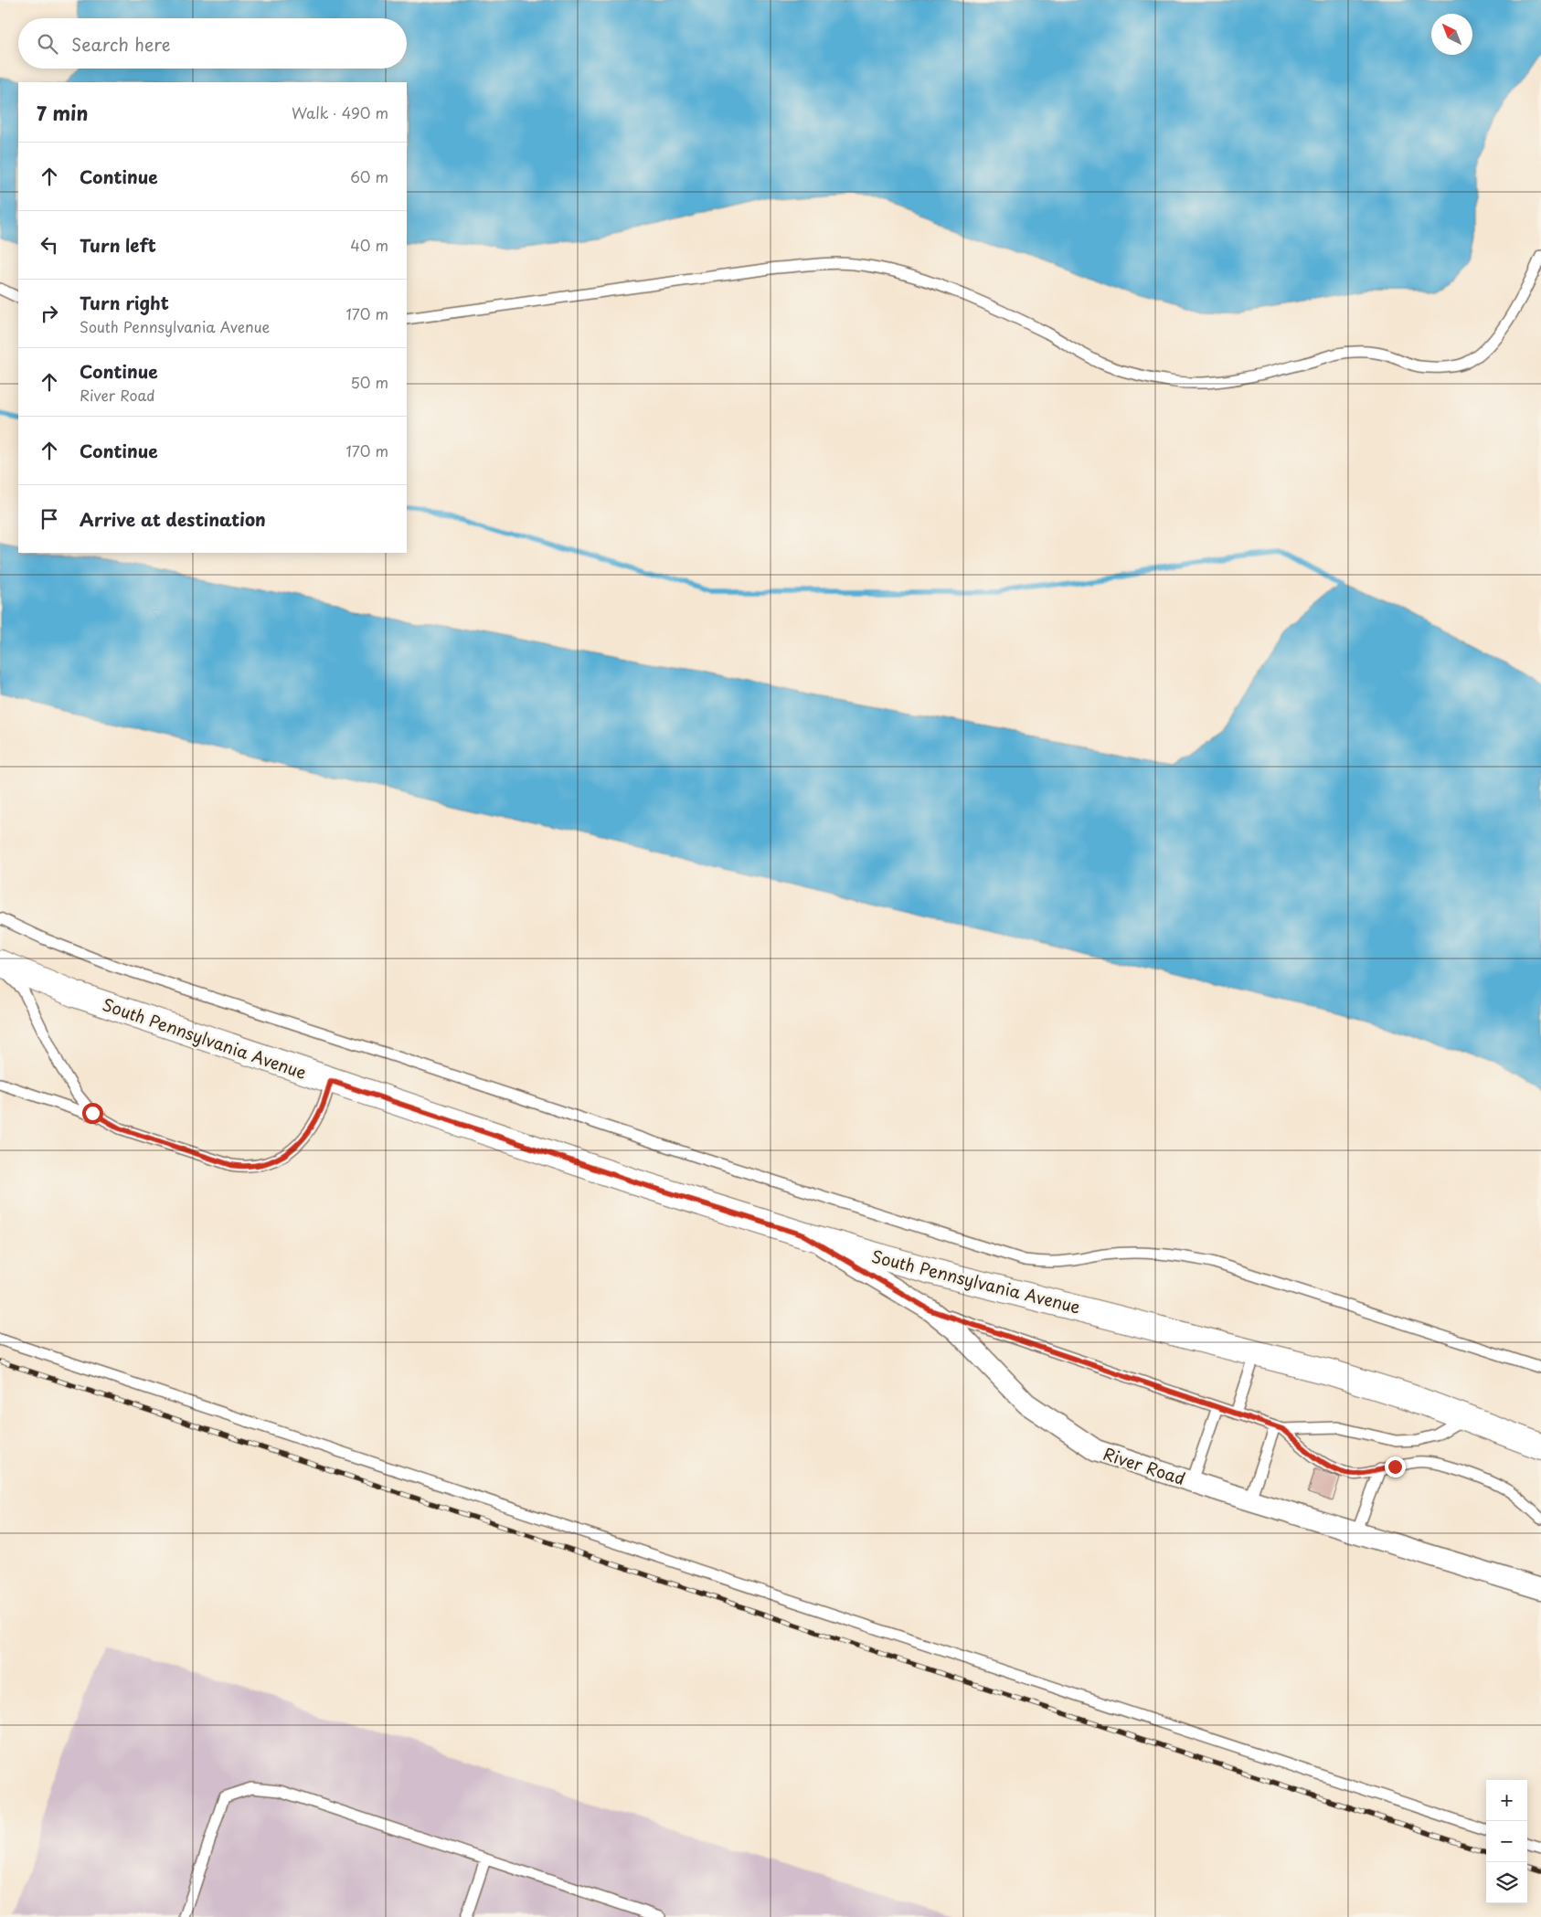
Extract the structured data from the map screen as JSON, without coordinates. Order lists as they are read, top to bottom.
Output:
{
  "streets": {
    "street": ["South Pennsylvania Avenue", "River Road"]
  },
  "crossings": [
    ["South Pennsylvania Avenue", "River Road"]
  ],
  "north": "top left",
  "page": {
    "search": "Search here",
    "heading": ["7 min", "Walk · 490 m"],
    "list": [
      ["Continue", "60 m"],
      ["Turn left", "40 m"],
      ["Turn right", "South Pennsylvania Avenue", "170 m"],
      ["Continue", "River Road", "50 m"],
      ["Continue", "170 m"],
      "Arrive at destination"
    ],
    "map_buttons": ["+", "−"]
  }
}
